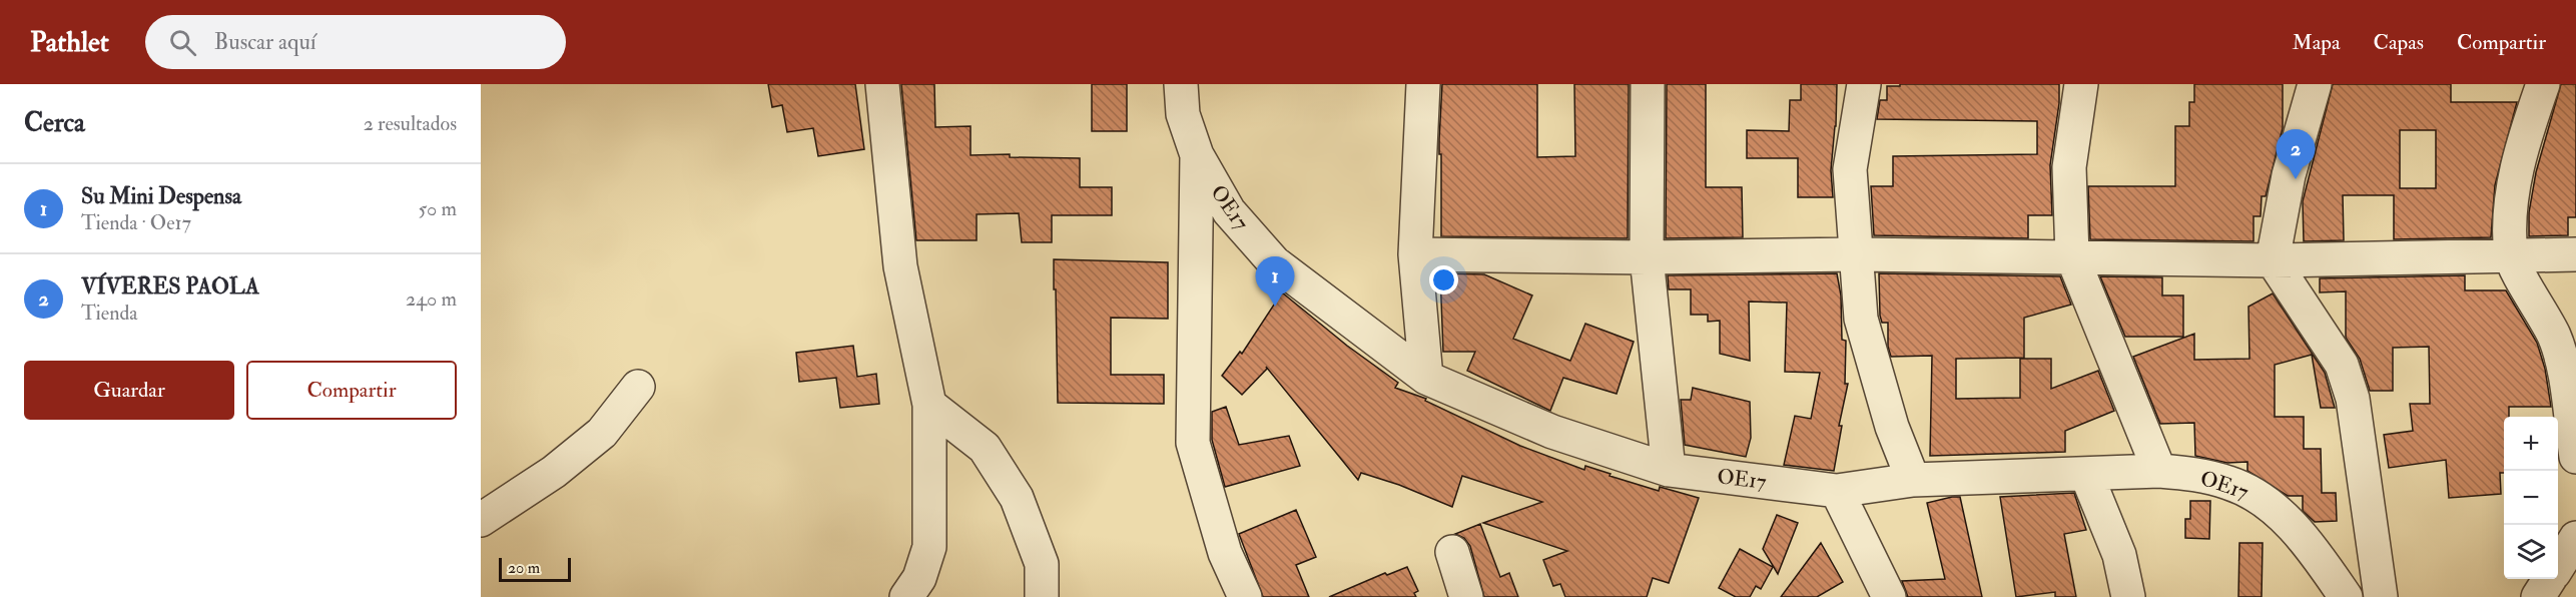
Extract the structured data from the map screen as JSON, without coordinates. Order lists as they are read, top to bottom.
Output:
{
  "streets": {
    "street": ["OE17"]
  },
  "scale_bar": "20 m",
  "page": {
    "header": "Pathlet",
    "search": "Buscar aquí",
    "nav": ["Mapa", "Capas", "Compartir"],
    "heading": ["Cerca", "2 resultados"],
    "pins": ["2", "1"],
    "list": [
      {
        "mark": "1",
        "name": "Su Mini Despensa",
        "note": "Tienda · Oe17",
        "value": "50 m"
      },
      {
        "mark": "2",
        "name": "VÍVERES PAOLA",
        "note": "Tienda",
        "value": "240 m"
      }
    ],
    "buttons": ["Guardar", "Compartir"],
    "map_buttons": ["+", "−"],
    "scale": "20 m"
  }
}
